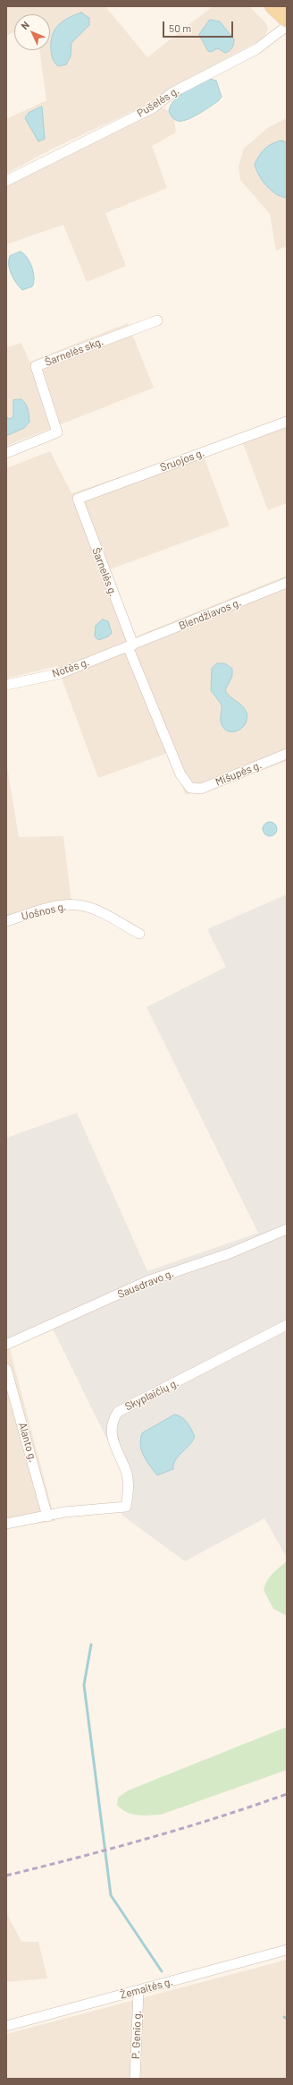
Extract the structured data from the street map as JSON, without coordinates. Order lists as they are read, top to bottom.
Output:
{
  "streets": {
    "street": [
      "Pušelės g.",
      "Šarnelės skg.",
      "Sruojos g.",
      "Šarnelės g.",
      "Blendžiavos g.",
      "Notės g.",
      "Mišupės g.",
      "Uošnos g.",
      "Sausdravo g.",
      "Skyplaičių g.",
      "Alanto g.",
      "Žemaitės g.",
      "P. Genio g."
    ]
  },
  "crossings": [
    ["Sruojos g.", "Šarnelės g."],
    ["Šarnelės g.", "Blendžiavos g."],
    ["Šarnelės g.", "Notės g."],
    ["Šarnelės g.", "Mišupės g."],
    ["Blendžiavos g.", "Notės g."],
    ["Skyplaičių g.", "Alanto g."],
    ["Žemaitės g.", "P. Genio g."]
  ],
  "scale_bar": "50 m",
  "north": "top left"
}
